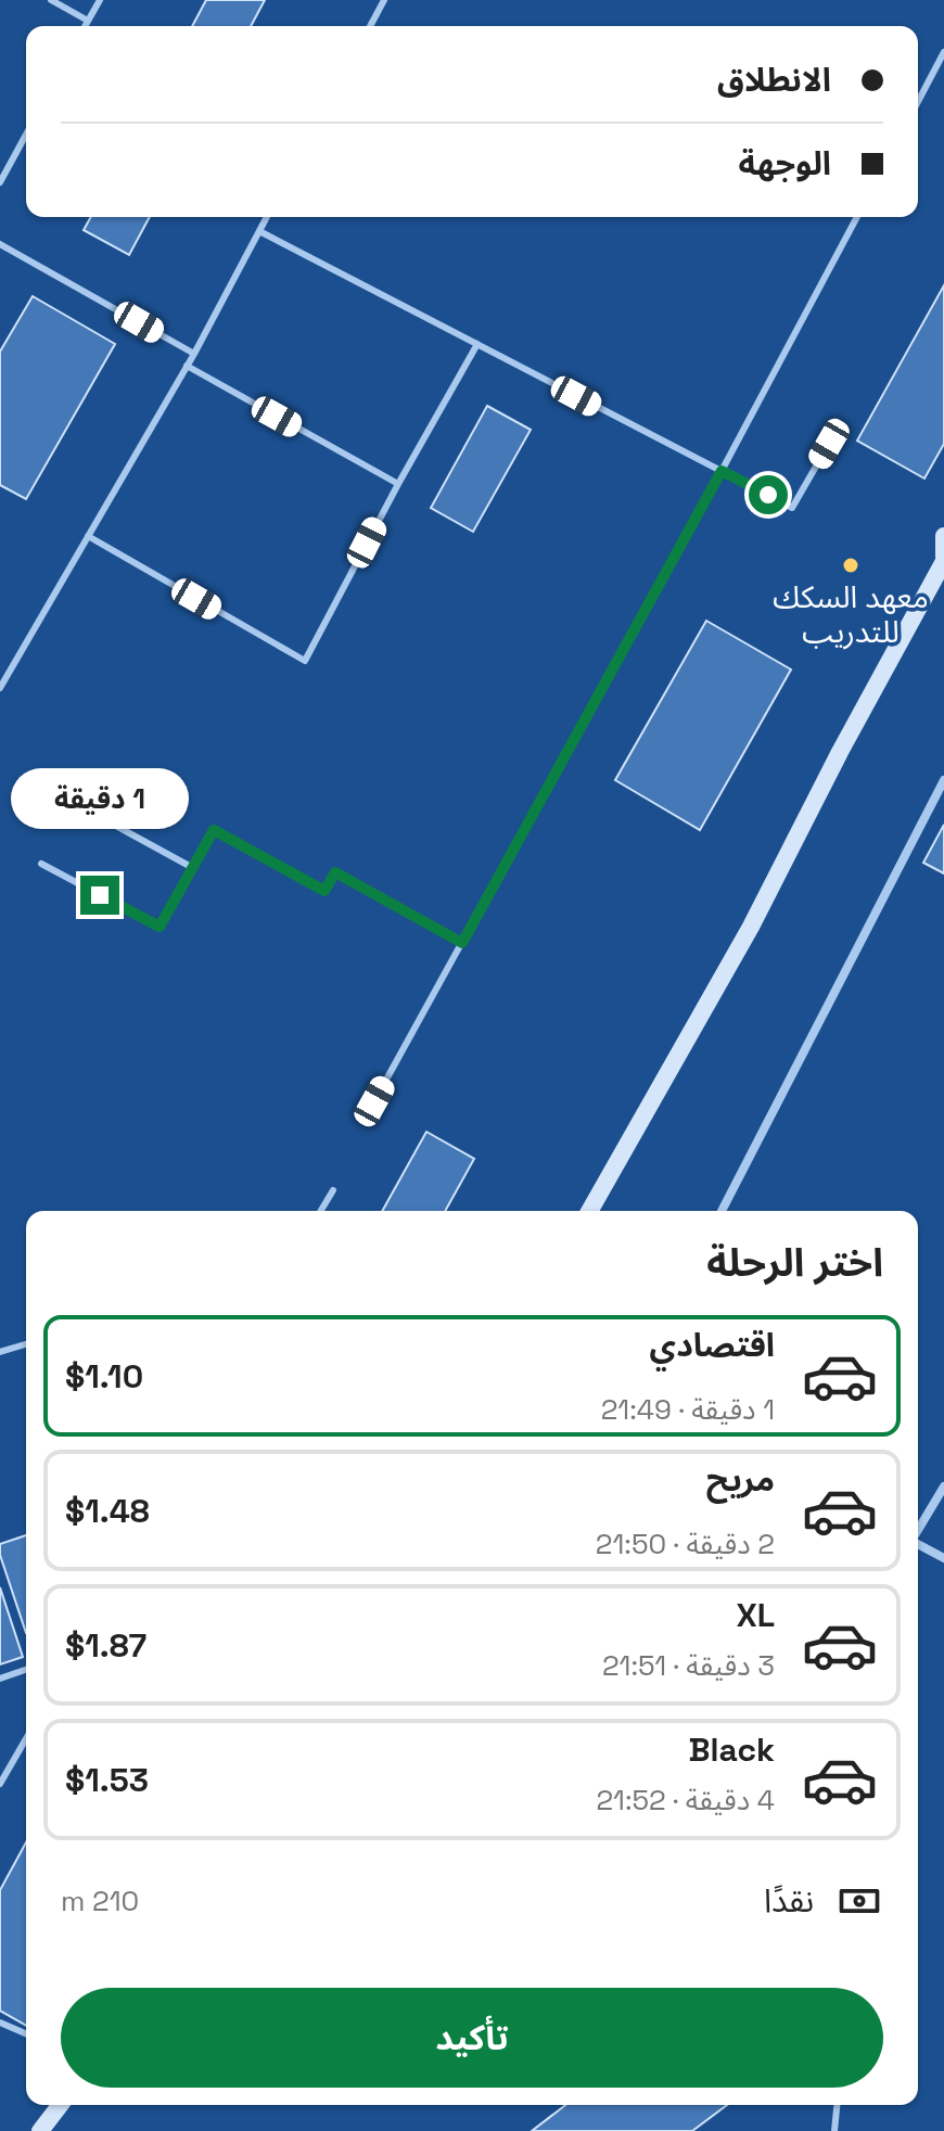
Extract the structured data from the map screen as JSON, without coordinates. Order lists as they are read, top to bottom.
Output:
{
  "places": ["معهد السكك للتدريب"],
  "page": {
    "banner": ["الانطلاق", "الوجهة"],
    "bubble": "1 دقيقة",
    "heading": "اختر الرحلة",
    "list": [
      {
        "name": "اقتصادي",
        "note": "1 دقيقة · 21:49",
        "value": "$1.10"
      },
      {
        "name": "مريح",
        "note": "2 دقيقة · 21:50",
        "value": "$1.48"
      },
      {
        "name": "XL",
        "note": "3 دقيقة · 21:51",
        "value": "$1.87"
      },
      {
        "name": "Black",
        "note": "4 دقيقة · 21:52",
        "value": "$1.53"
      }
    ],
    "pay": ["نقدًا", "210 m"],
    "buttons": "تأكيد"
  }
}
